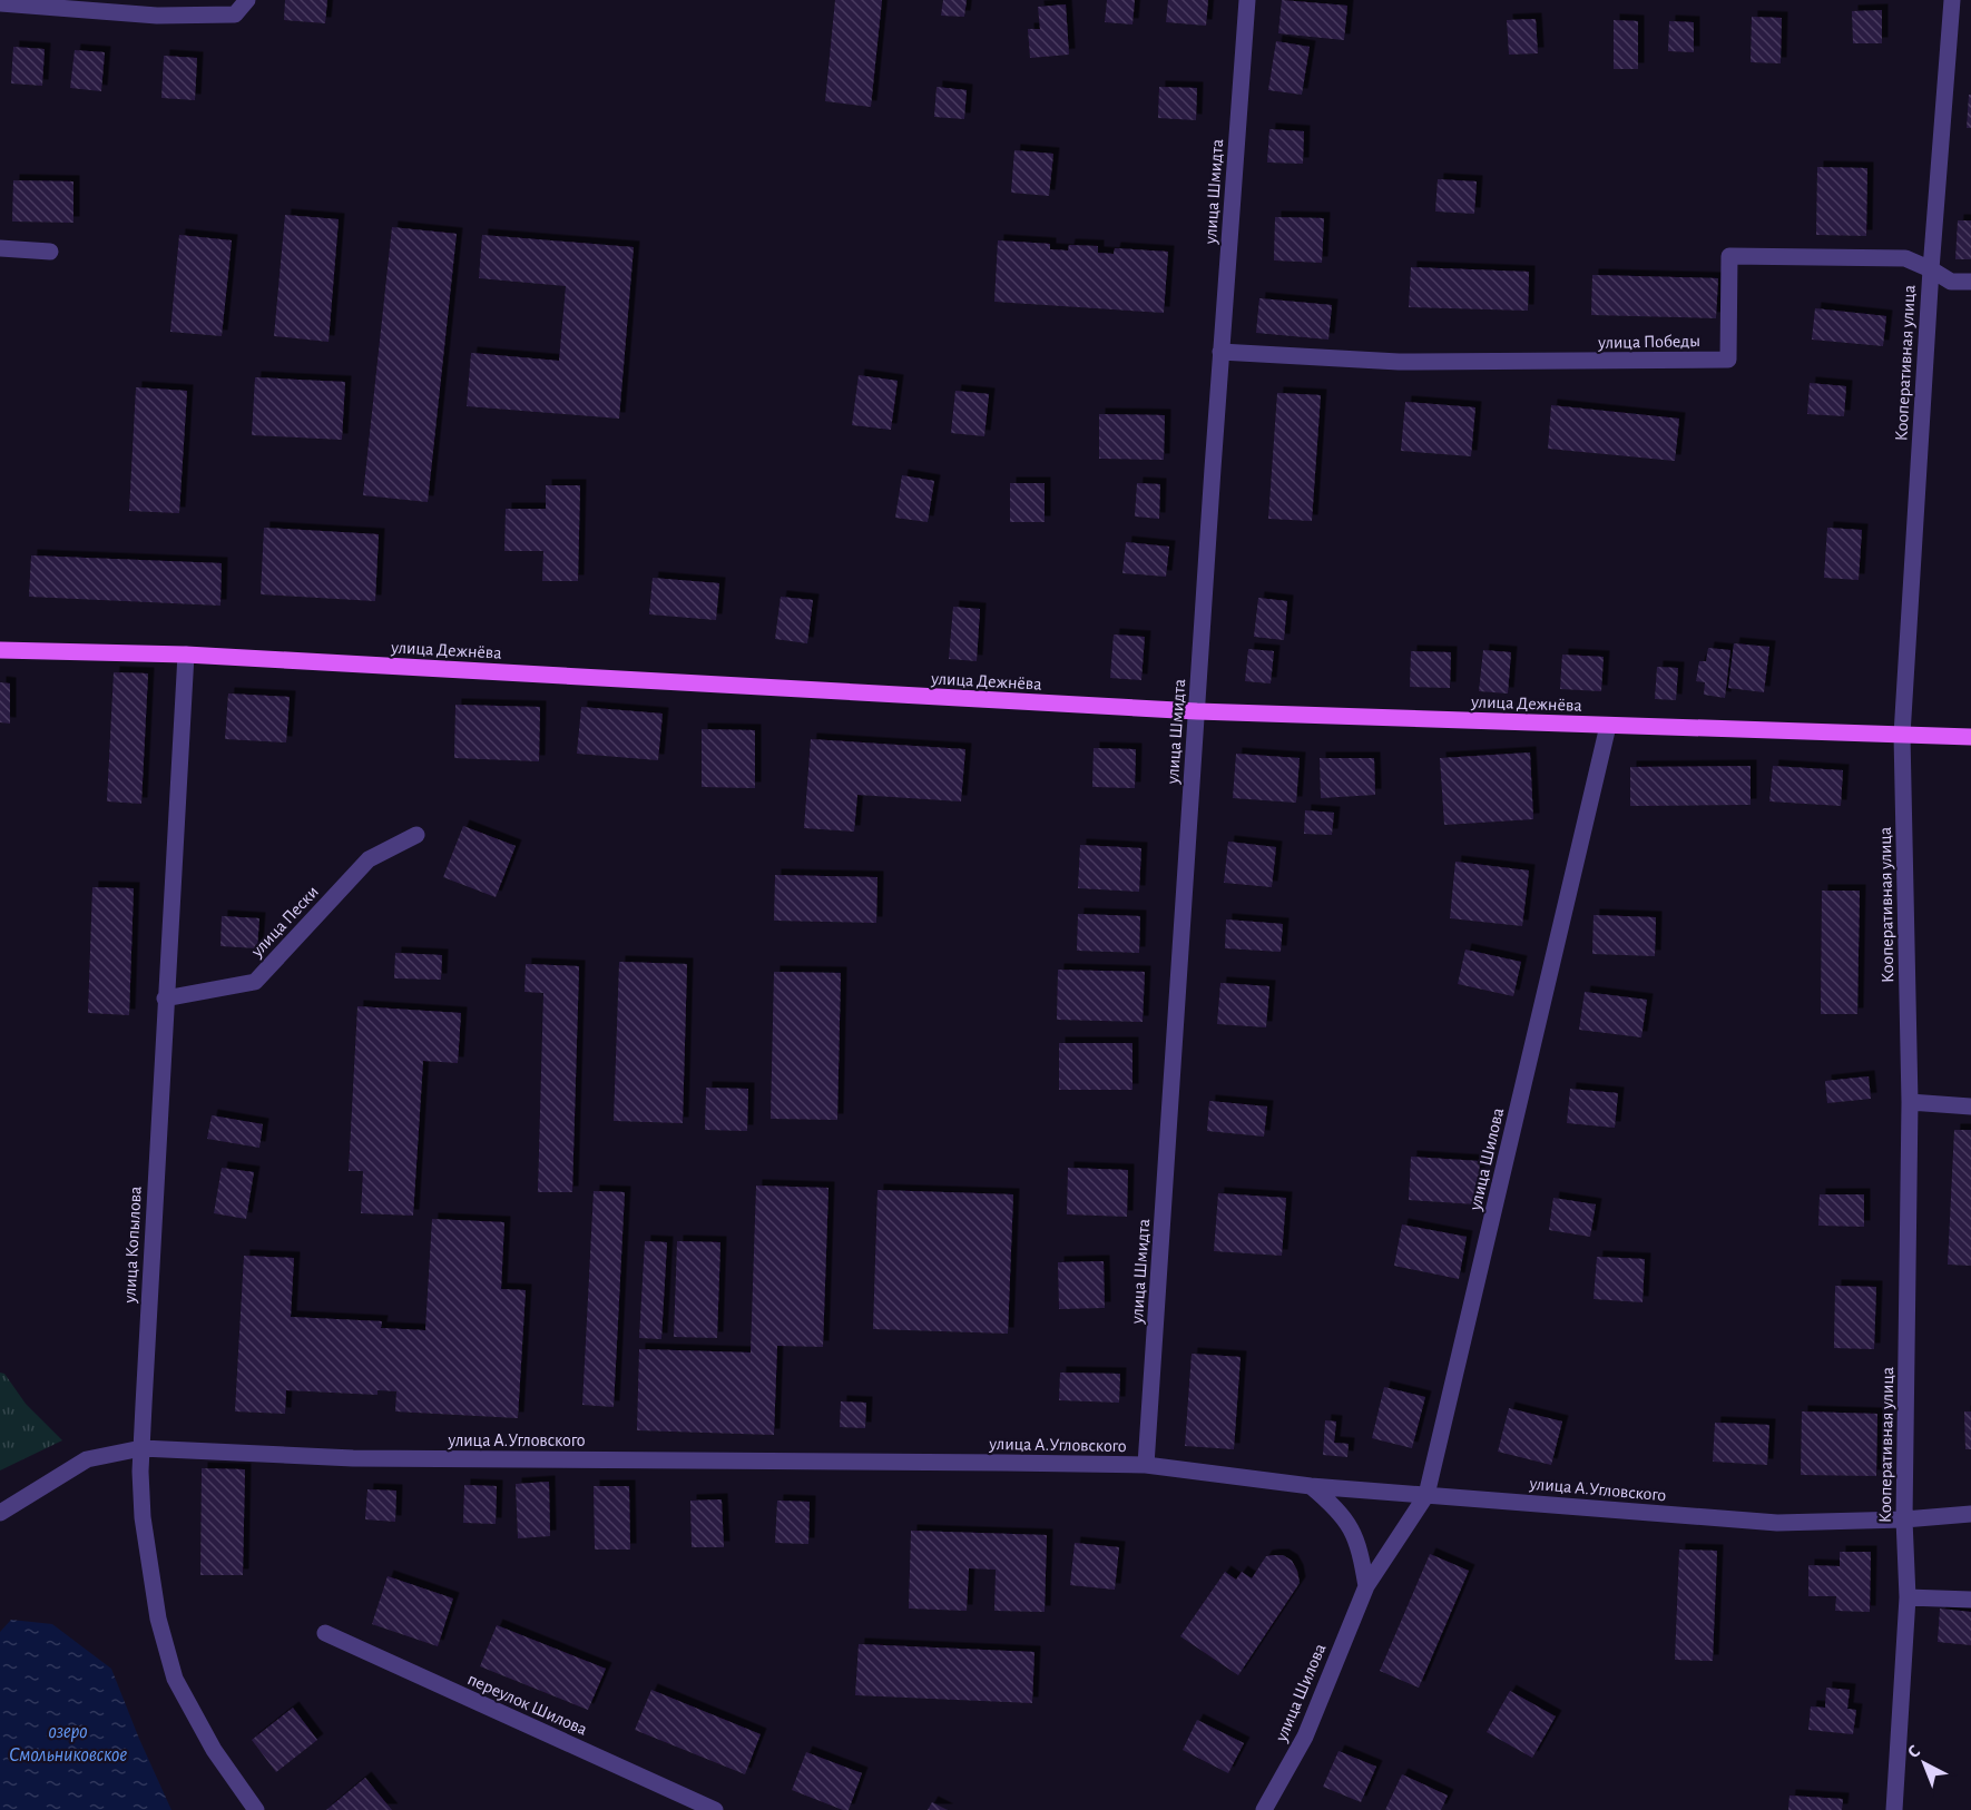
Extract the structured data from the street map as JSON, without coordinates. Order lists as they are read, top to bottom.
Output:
{
  "streets": {
    "main road": ["улица Дежнёва"],
    "street": [
      "улица Шмидта",
      "улица Победы",
      "Кооперативная улица",
      "улица Пески",
      "улица Шилова",
      "улица Копылова",
      "улица А.Угловского",
      "переулок Шилова"
    ]
  },
  "crossings": [
    ["улица Шмидта", "улица Победы"],
    ["улица Шмидта", "улица Дежнёва"],
    ["улица Шмидта", "улица А.Угловского"],
    ["улица Победы", "Кооперативная улица"],
    ["Кооперативная улица", "улица Дежнёва"],
    ["Кооперативная улица", "улица А.Угловского"],
    ["улица Дежнёва", "улица Шилова"],
    ["улица Дежнёва", "улица Копылова"],
    ["улица Пески", "улица Копылова"],
    ["улица Шилова", "улица А.Угловского"],
    ["улица Копылова", "улица А.Угловского"]
  ],
  "water": ["озеро Смольниковское"],
  "north": "top left"
}
